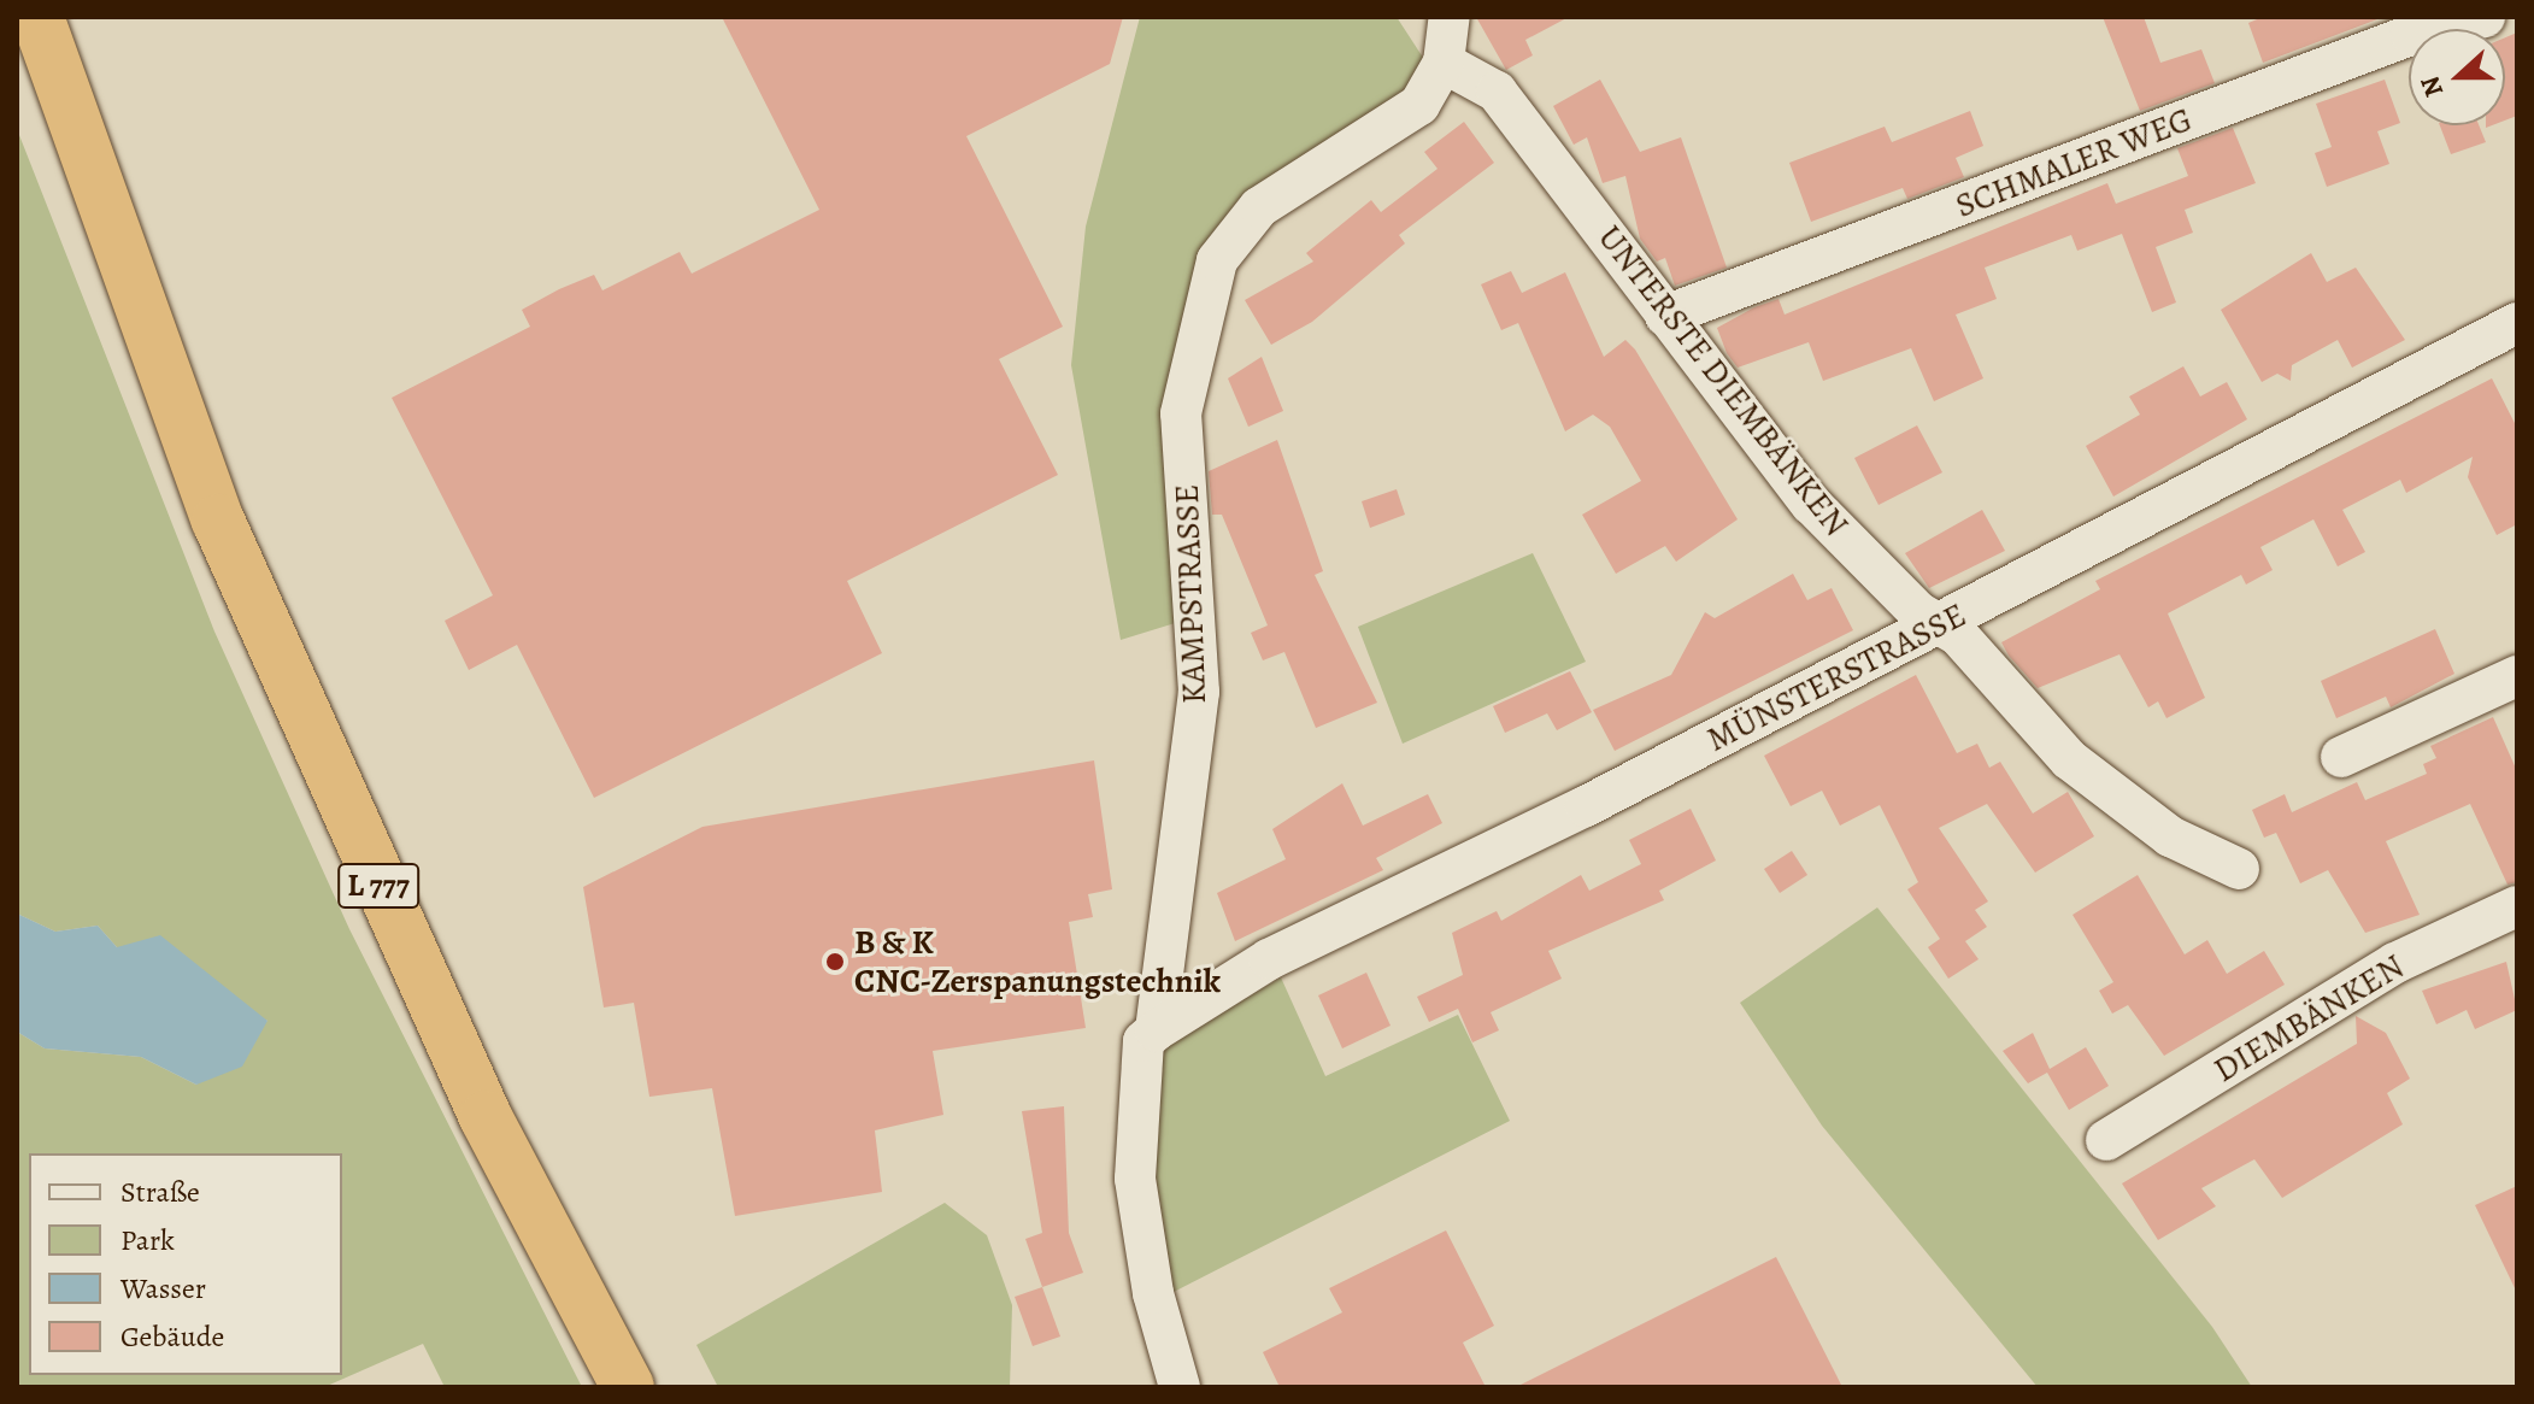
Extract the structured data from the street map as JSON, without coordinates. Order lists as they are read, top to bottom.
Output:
{
  "streets": {
    "highway": ["L 777"],
    "street": [
      "SCHMALER WEG",
      "UNTERSTE DIEMBÄNKEN",
      "KAMPSTRASSE",
      "MÜNSTERSTRASSE",
      "DIEMBÄNKEN"
    ]
  },
  "crossings": [
    ["SCHMALER WEG", "UNTERSTE DIEMBÄNKEN"],
    ["UNTERSTE DIEMBÄNKEN", "KAMPSTRASSE"],
    ["UNTERSTE DIEMBÄNKEN", "MÜNSTERSTRASSE"],
    ["KAMPSTRASSE", "MÜNSTERSTRASSE"]
  ],
  "places": ["B & K CNC-Zerspanungstechnik"],
  "legend": [
    "Straße",
    "Park",
    "Wasser",
    "Gebäude"
  ],
  "north": "left"
}
